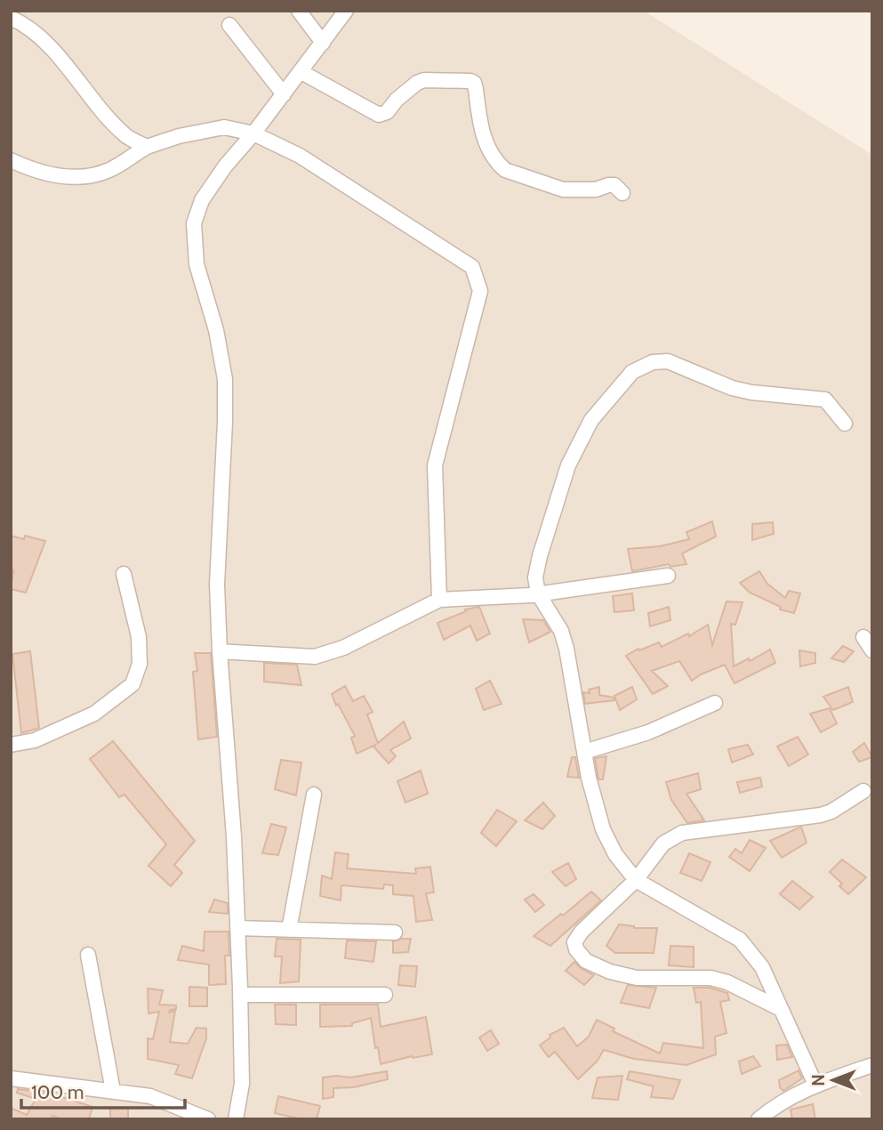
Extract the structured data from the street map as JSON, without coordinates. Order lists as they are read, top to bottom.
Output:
{
  "scale_bar": "100 m",
  "north": "left"
}
